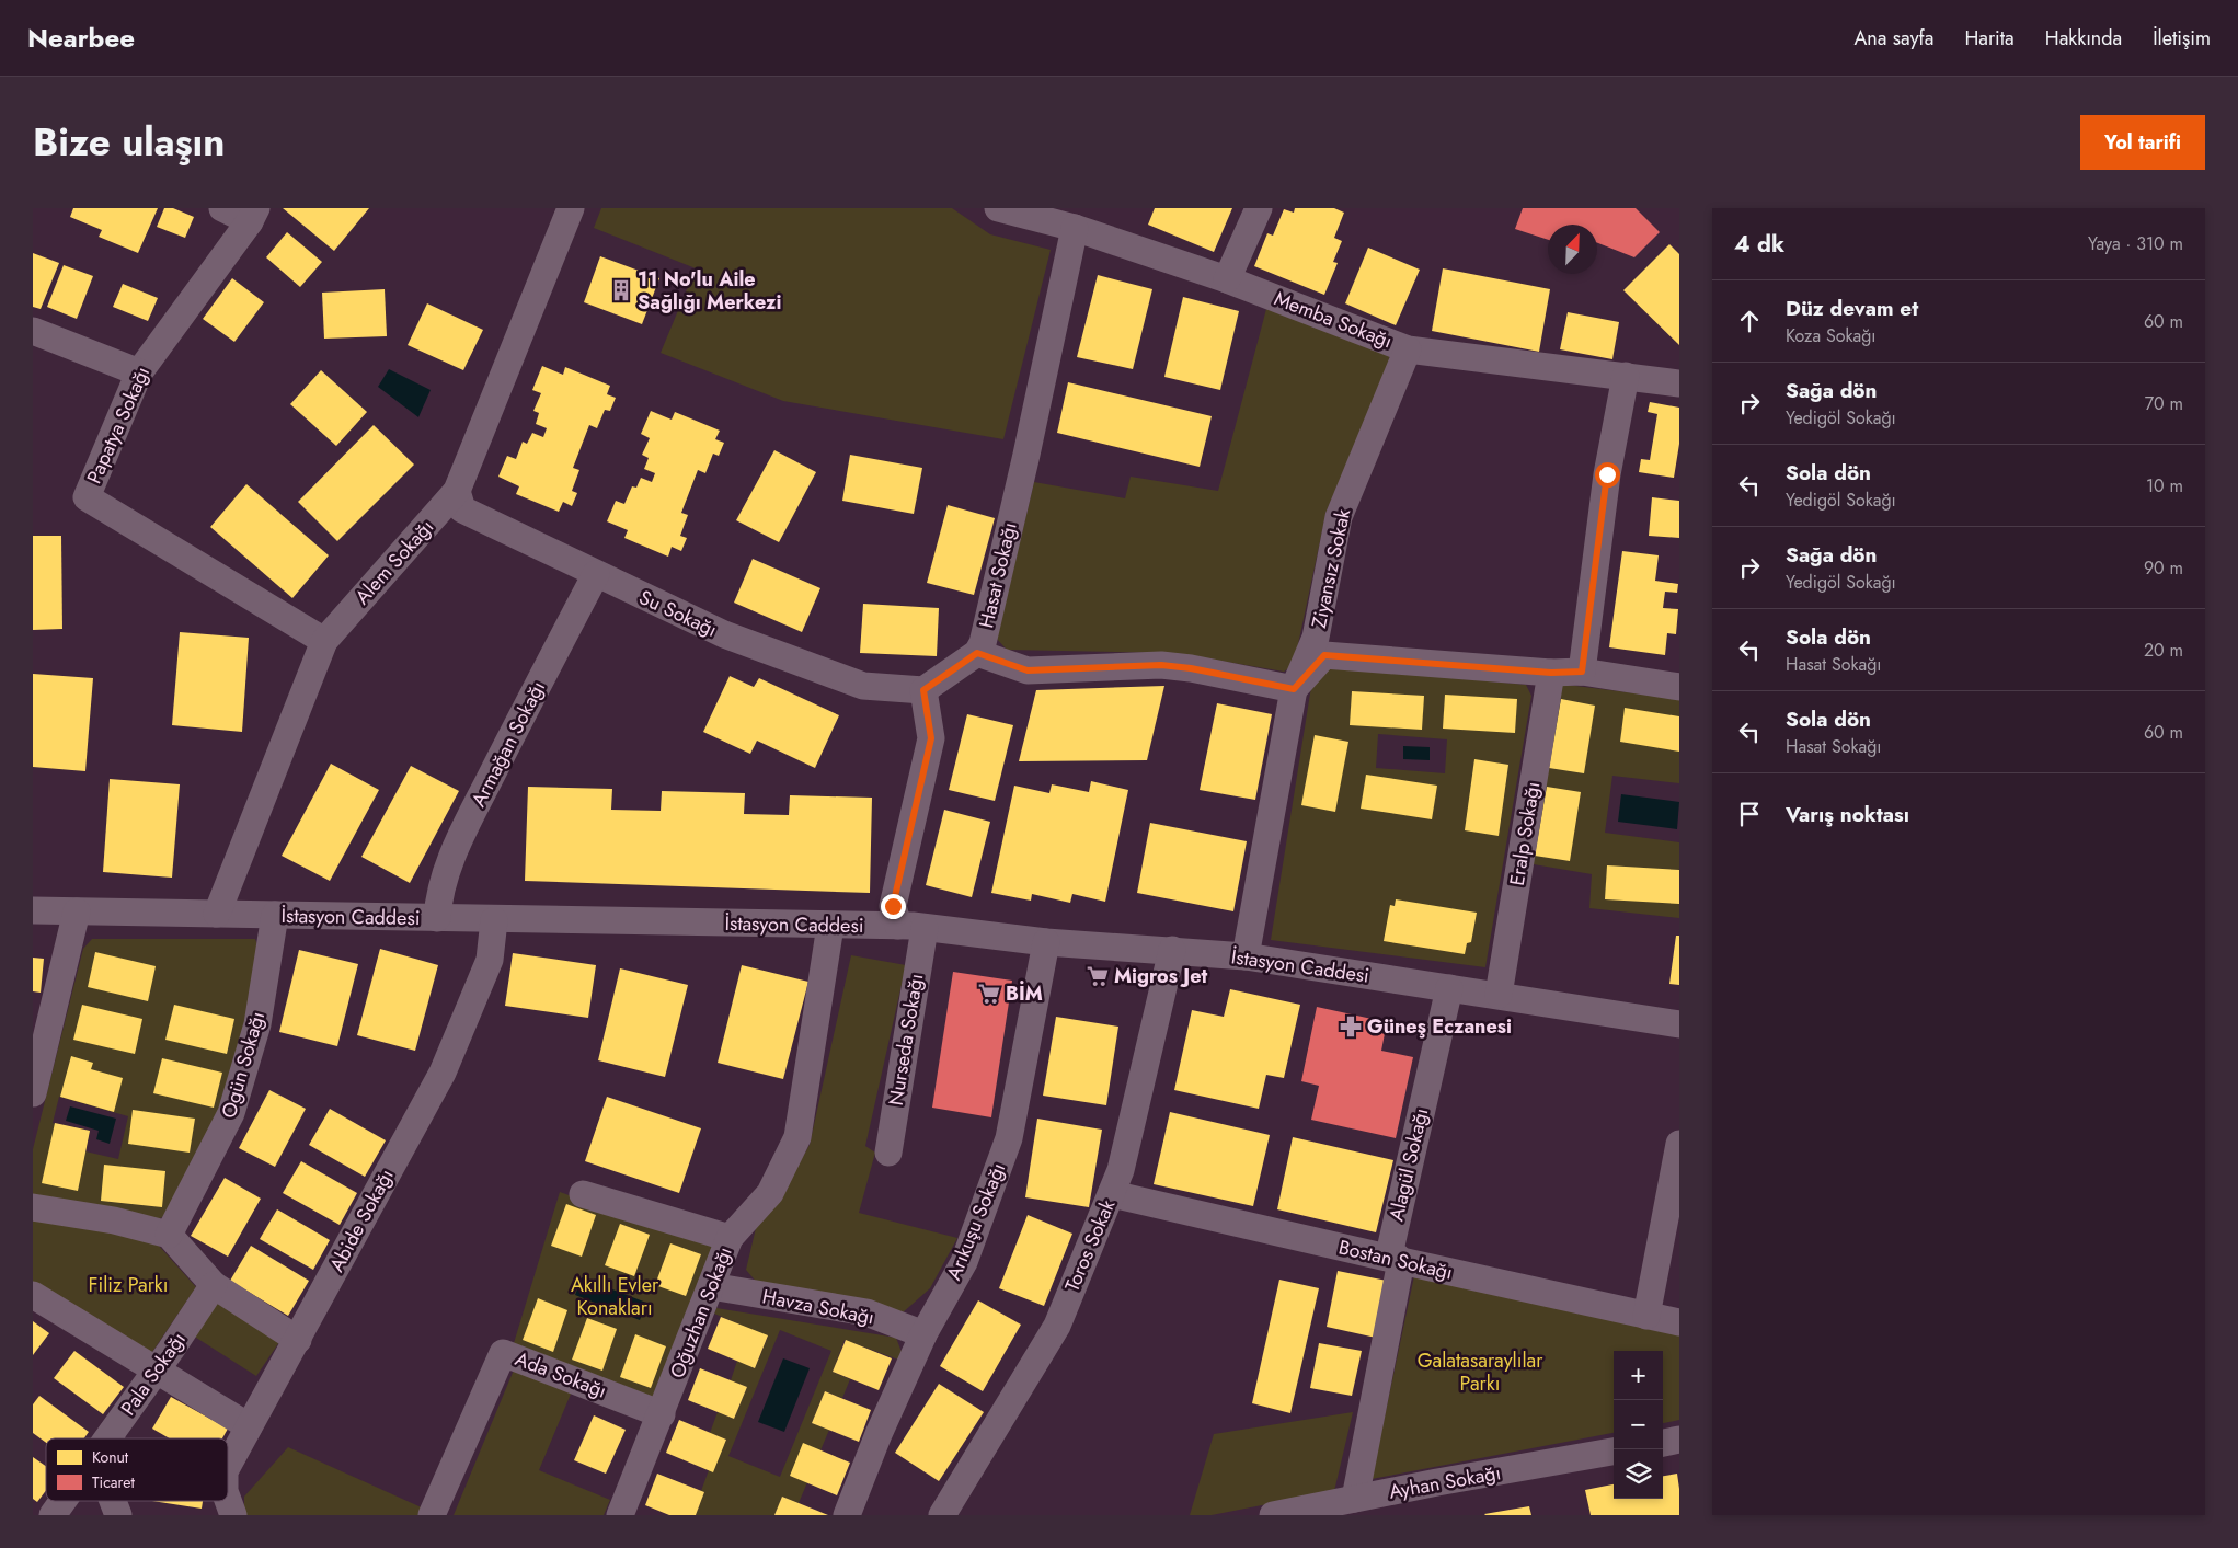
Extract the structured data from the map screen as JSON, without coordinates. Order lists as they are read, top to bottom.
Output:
{
  "streets": {
    "street": [
      "Memba Sokağı",
      "Papatya Sokağı",
      "Alem Sokağı",
      "Ziyansız Sokak",
      "Hasat Sokağı",
      "Su Sokağı",
      "Armağan Sokağı",
      "Eralp Sokağı",
      "İstasyon Caddesi",
      "Nurseda Sokağı",
      "Ogün Sokağı",
      "Alagül Sokağı",
      "Abide Sokağı",
      "Arıkuşu Sokağı",
      "Toros Sokak",
      "Bostan Sokağı",
      "Havza Sokağı",
      "Oğuzhan Sokağı",
      "Pala Sokağı",
      "Ada Sokağı",
      "Ayhan Sokağı"
    ]
  },
  "crossings": [
    ["Memba Sokağı", "Ziyansız Sokak"],
    ["Memba Sokağı", "Hasat Sokağı"],
    ["Papatya Sokağı", "Alem Sokağı"],
    ["Alem Sokağı", "Su Sokağı"],
    ["Alem Sokağı", "İstasyon Caddesi"],
    ["Ziyansız Sokak", "İstasyon Caddesi"],
    ["Hasat Sokağı", "Su Sokağı"],
    ["Su Sokağı", "Armağan Sokağı"],
    ["Armağan Sokağı", "İstasyon Caddesi"],
    ["Eralp Sokağı", "İstasyon Caddesi"],
    ["İstasyon Caddesi", "Nurseda Sokağı"],
    ["İstasyon Caddesi", "Ogün Sokağı"],
    ["İstasyon Caddesi", "Alagül Sokağı"],
    ["İstasyon Caddesi", "Abide Sokağı"],
    ["İstasyon Caddesi", "Arıkuşu Sokağı"],
    ["İstasyon Caddesi", "Toros Sokak"],
    ["İstasyon Caddesi", "Oğuzhan Sokağı"],
    ["Alagül Sokağı", "Bostan Sokağı"],
    ["Arıkuşu Sokağı", "Havza Sokağı"],
    ["Toros Sokak", "Bostan Sokağı"],
    ["Havza Sokağı", "Oğuzhan Sokağı"],
    ["Oğuzhan Sokağı", "Ada Sokağı"]
  ],
  "parks": ["Filiz Parkı", "Akıllı Evler Konakları", "Galatasaraylılar Parkı"],
  "places": {
    "building": ["11 No'lu Aile Sağlığı Merkezi"],
    "supermarket": ["Migros Jet", "BİM"],
    "pharmacy": ["Güneş Eczanesi"]
  },
  "legend": ["Konut", "Ticaret"],
  "north": "top right",
  "page": {
    "header": "Nearbee",
    "nav": [
      "Ana sayfa",
      "Harita",
      "Hakkında",
      "İletişim"
    ],
    "title": "Bize ulaşın",
    "buttons": "Yol tarifi",
    "heading": ["4 dk", "Yaya · 310 m"],
    "list": [
      ["Düz devam et", "Koza Sokağı", "60 m"],
      ["Sağa dön", "Yedigöl Sokağı", "70 m"],
      ["Sola dön", "Yedigöl Sokağı", "10 m"],
      ["Sağa dön", "Yedigöl Sokağı", "90 m"],
      ["Sola dön", "Hasat Sokağı", "20 m"],
      ["Sola dön", "Hasat Sokağı", "60 m"],
      "Varış noktası"
    ],
    "map_buttons": ["+", "−"]
  }
}
